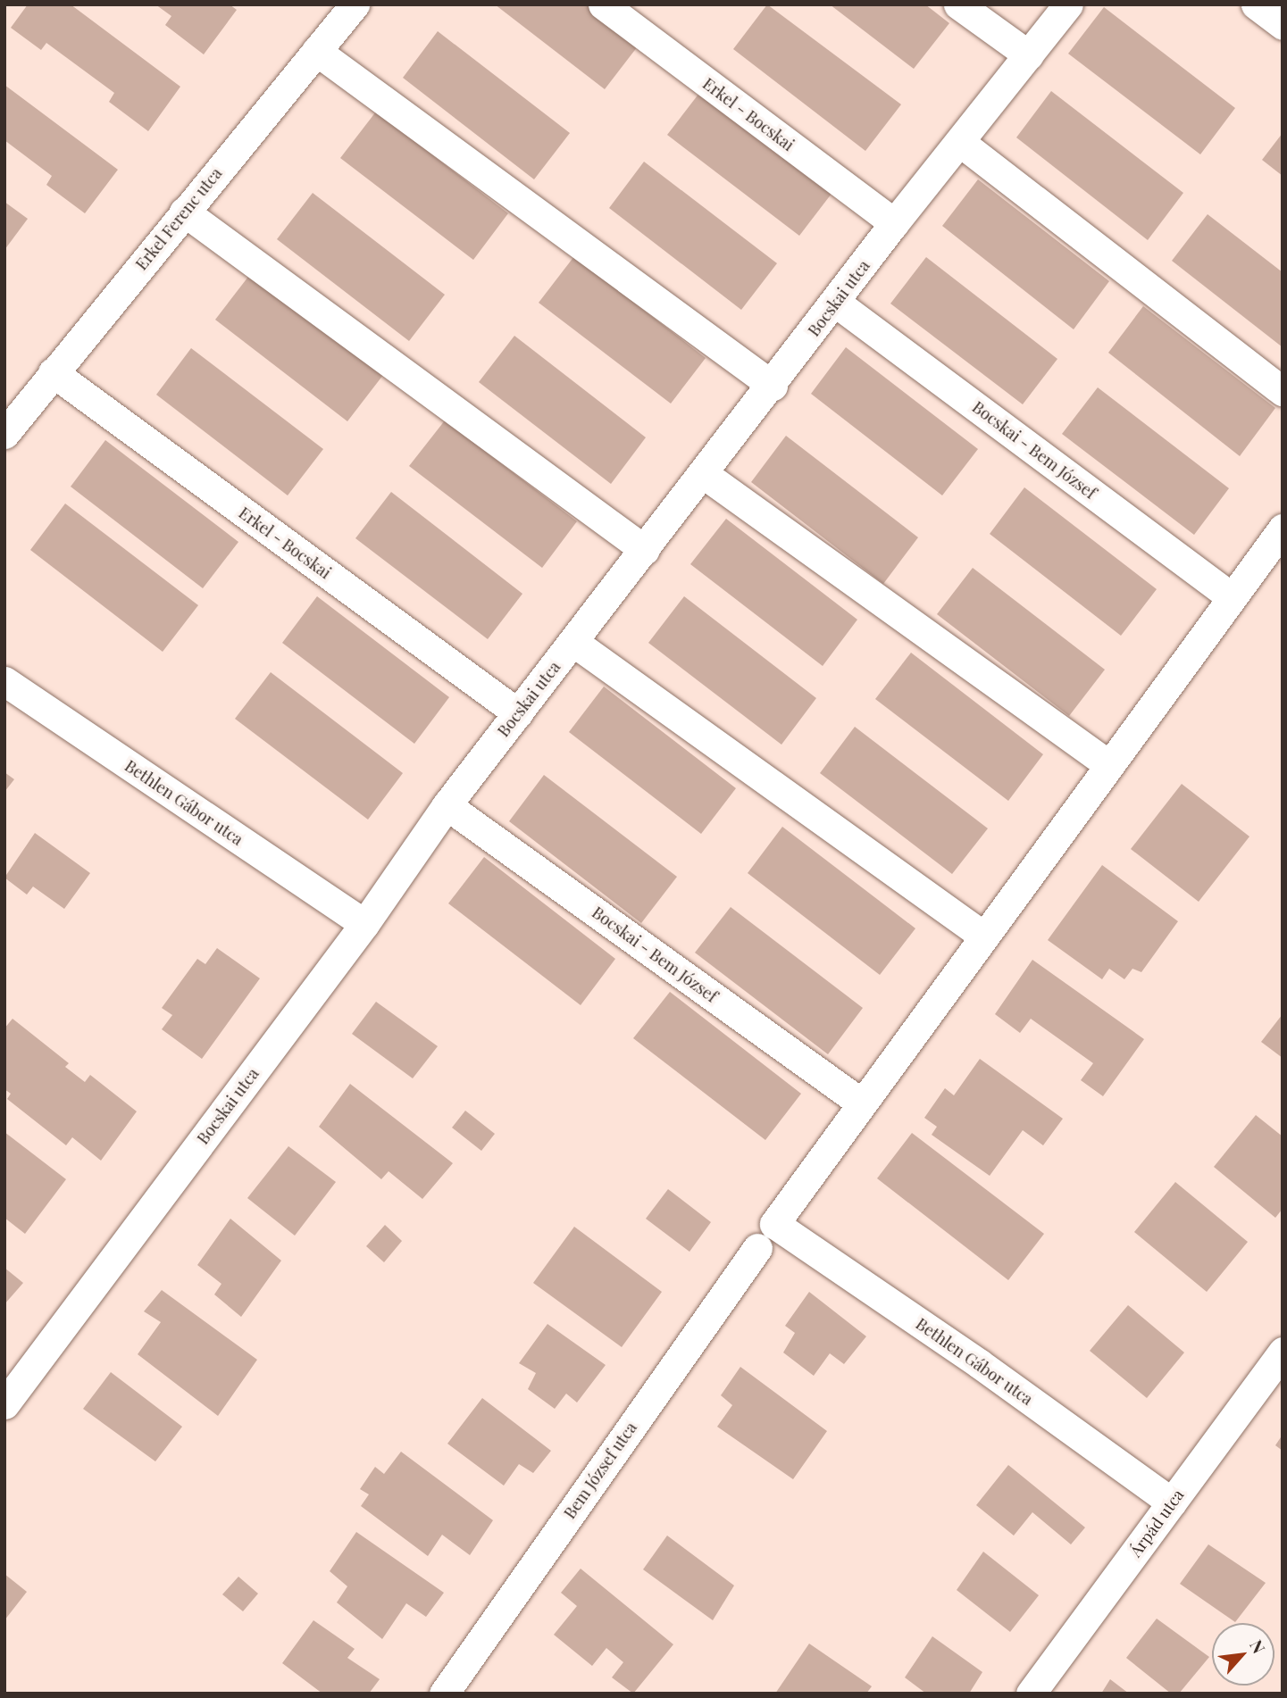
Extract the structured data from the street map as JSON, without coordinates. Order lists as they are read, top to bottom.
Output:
{
  "streets": {
    "street": [
      "Erkel - Bocskai",
      "Erkel Ferenc utca",
      "Bocskai utca",
      "Bocskai - Bem József",
      "Bethlen Gábor utca",
      "Bem József utca",
      "Árpád utca"
    ]
  },
  "crossings": [
    ["Erkel - Bocskai", "Erkel Ferenc utca"],
    ["Erkel - Bocskai", "Bocskai utca"],
    ["Bocskai utca", "Bocskai - Bem József"],
    ["Bocskai utca", "Bethlen Gábor utca"],
    ["Bocskai - Bem József", "Bethlen Gábor utca"],
    ["Bethlen Gábor utca", "Árpád utca"]
  ],
  "north": "top right"
}
